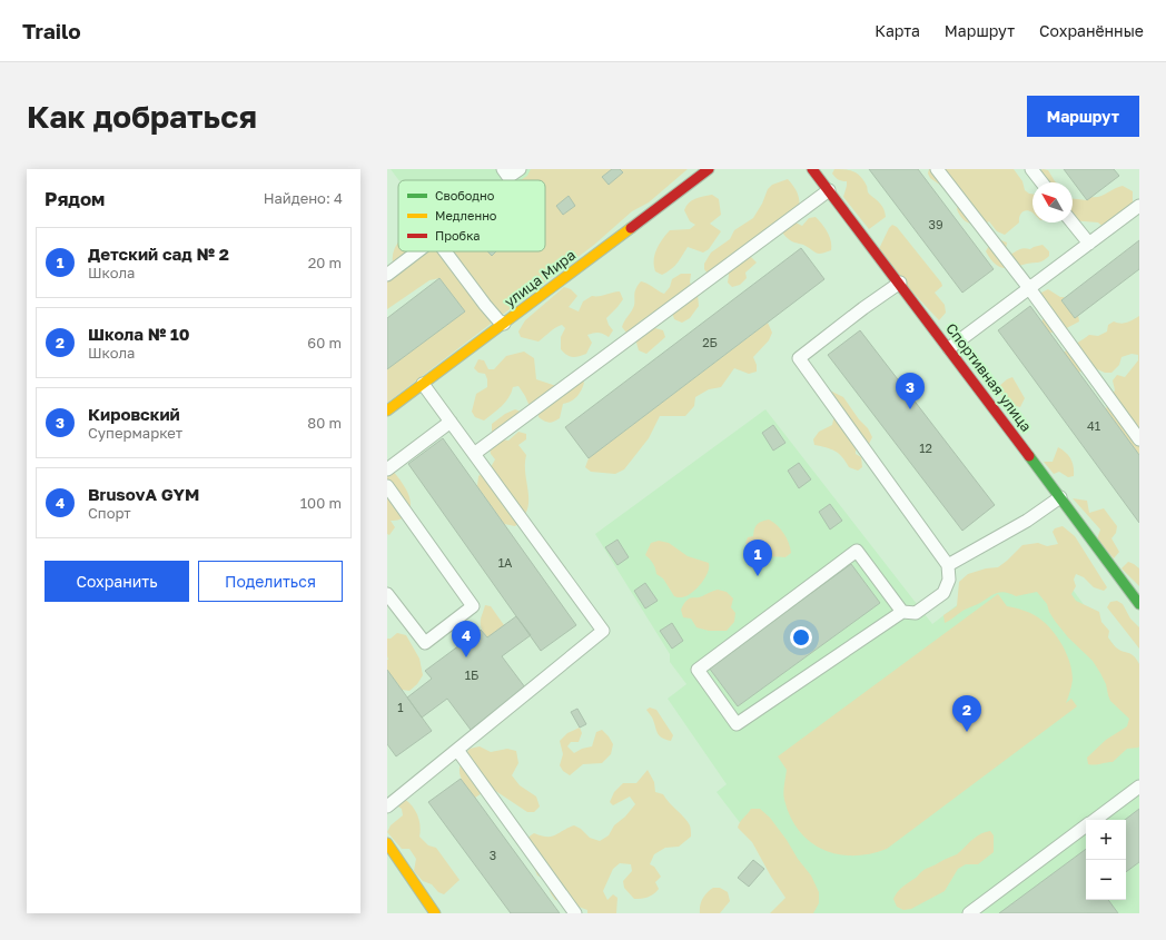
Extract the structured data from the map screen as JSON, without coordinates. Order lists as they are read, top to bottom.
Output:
{
  "streets": {
    "street": ["улица Мира", "Спортивная улица"]
  },
  "house_numbers": [
    "39",
    "2Б",
    "41",
    "12",
    "1А",
    "1Б",
    "1",
    "3"
  ],
  "legend": ["Свободно", "Медленно", "Пробка"],
  "north": "top left",
  "page": {
    "header": "Trailo",
    "nav": ["Карта", "Маршрут", "Сохранённые"],
    "buttons": [
      "Маршрут",
      ["Сохранить", "Поделиться"]
    ],
    "title": "Как добраться",
    "heading": ["Рядом", "Найдено: 4"],
    "list": [
      {
        "mark": "1",
        "name": "Детский сад № 2",
        "note": "Школа",
        "value": "20 m"
      },
      {
        "mark": "2",
        "name": "Школа № 10",
        "note": "Школа",
        "value": "60 m"
      },
      {
        "mark": "3",
        "name": "Кировский",
        "note": "Супермаркет",
        "value": "80 m"
      },
      {
        "mark": "4",
        "name": "BrusovA GYM",
        "note": "Спорт",
        "value": "100 m"
      }
    ],
    "pins": [
      "3",
      "1",
      "4",
      "2"
    ],
    "map_buttons": ["+", "−"]
  }
}
